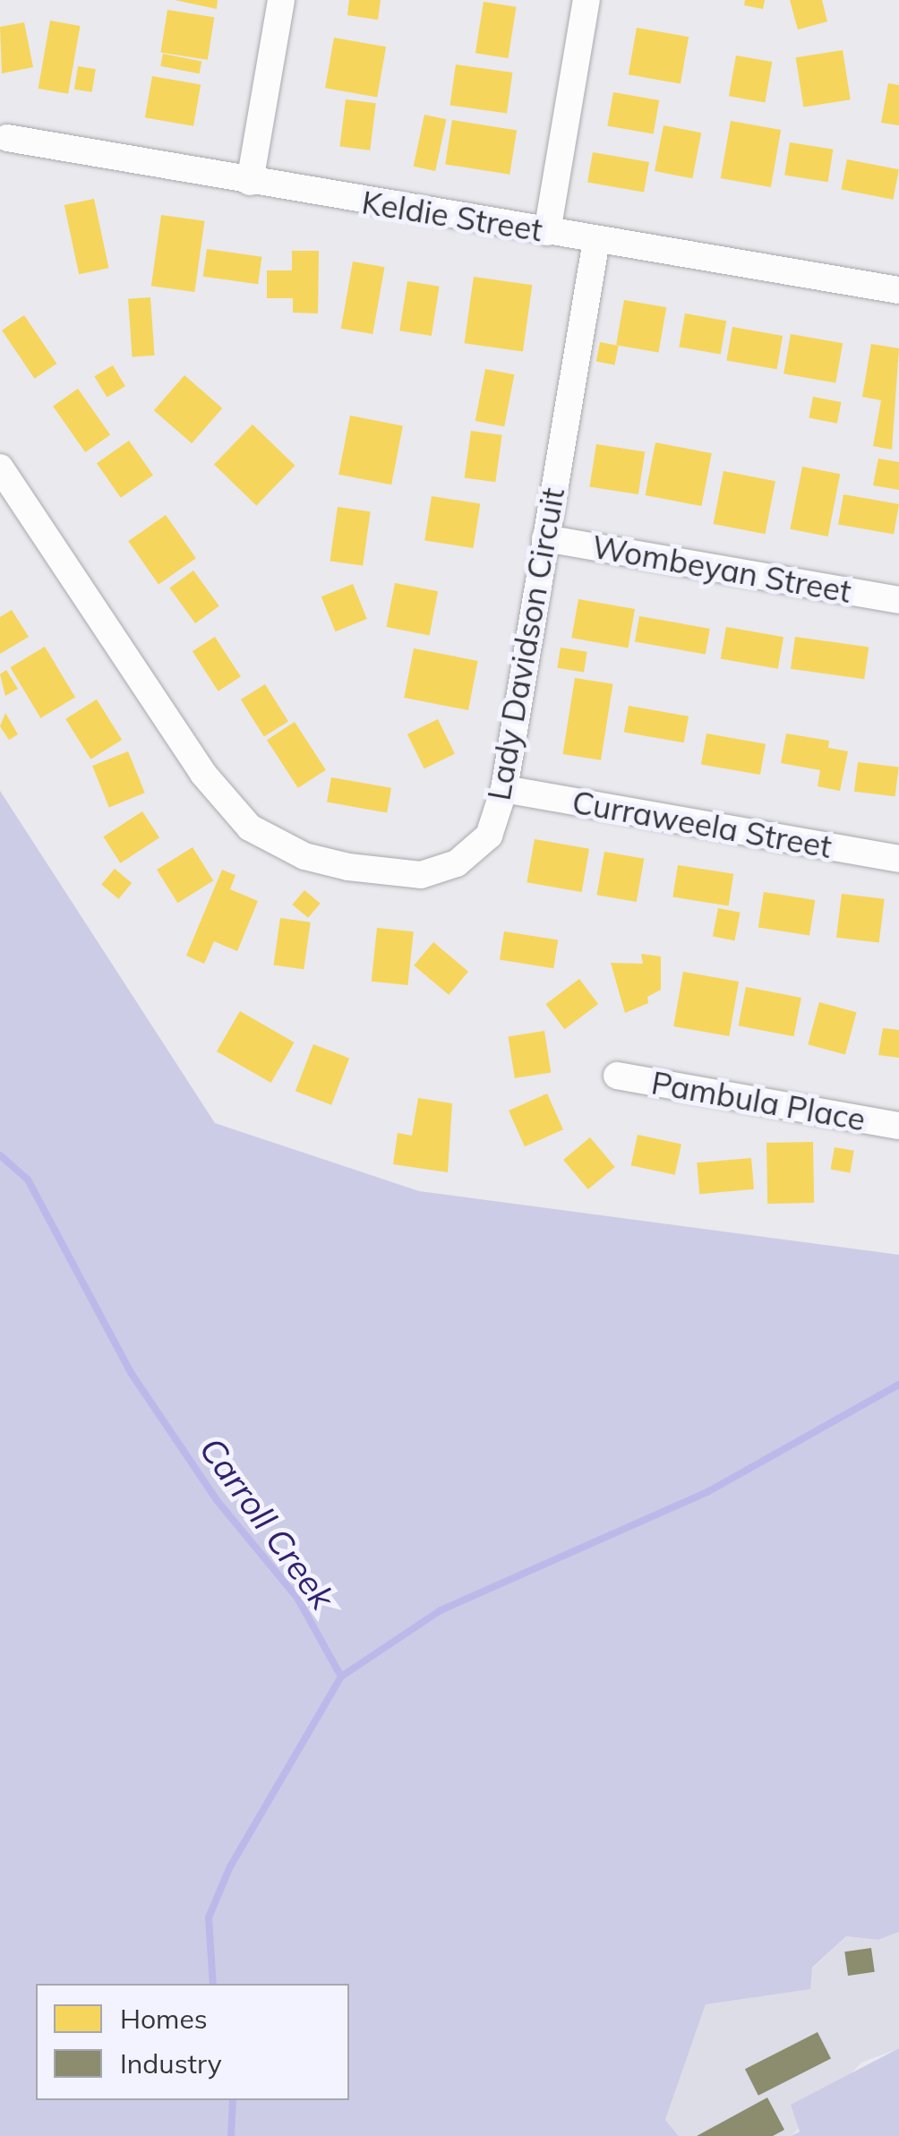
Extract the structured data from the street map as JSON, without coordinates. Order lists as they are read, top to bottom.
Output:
{
  "streets": {
    "street": [
      "Keldie Street",
      "Wombeyan Street",
      "Lady Davidson Circuit",
      "Curraweela Street",
      "Pambula Place"
    ]
  },
  "crossings": [
    ["Keldie Street", "Lady Davidson Circuit"],
    ["Wombeyan Street", "Lady Davidson Circuit"],
    ["Lady Davidson Circuit", "Curraweela Street"]
  ],
  "water": ["Carroll Creek"],
  "legend": ["Homes", "Industry"]
}
